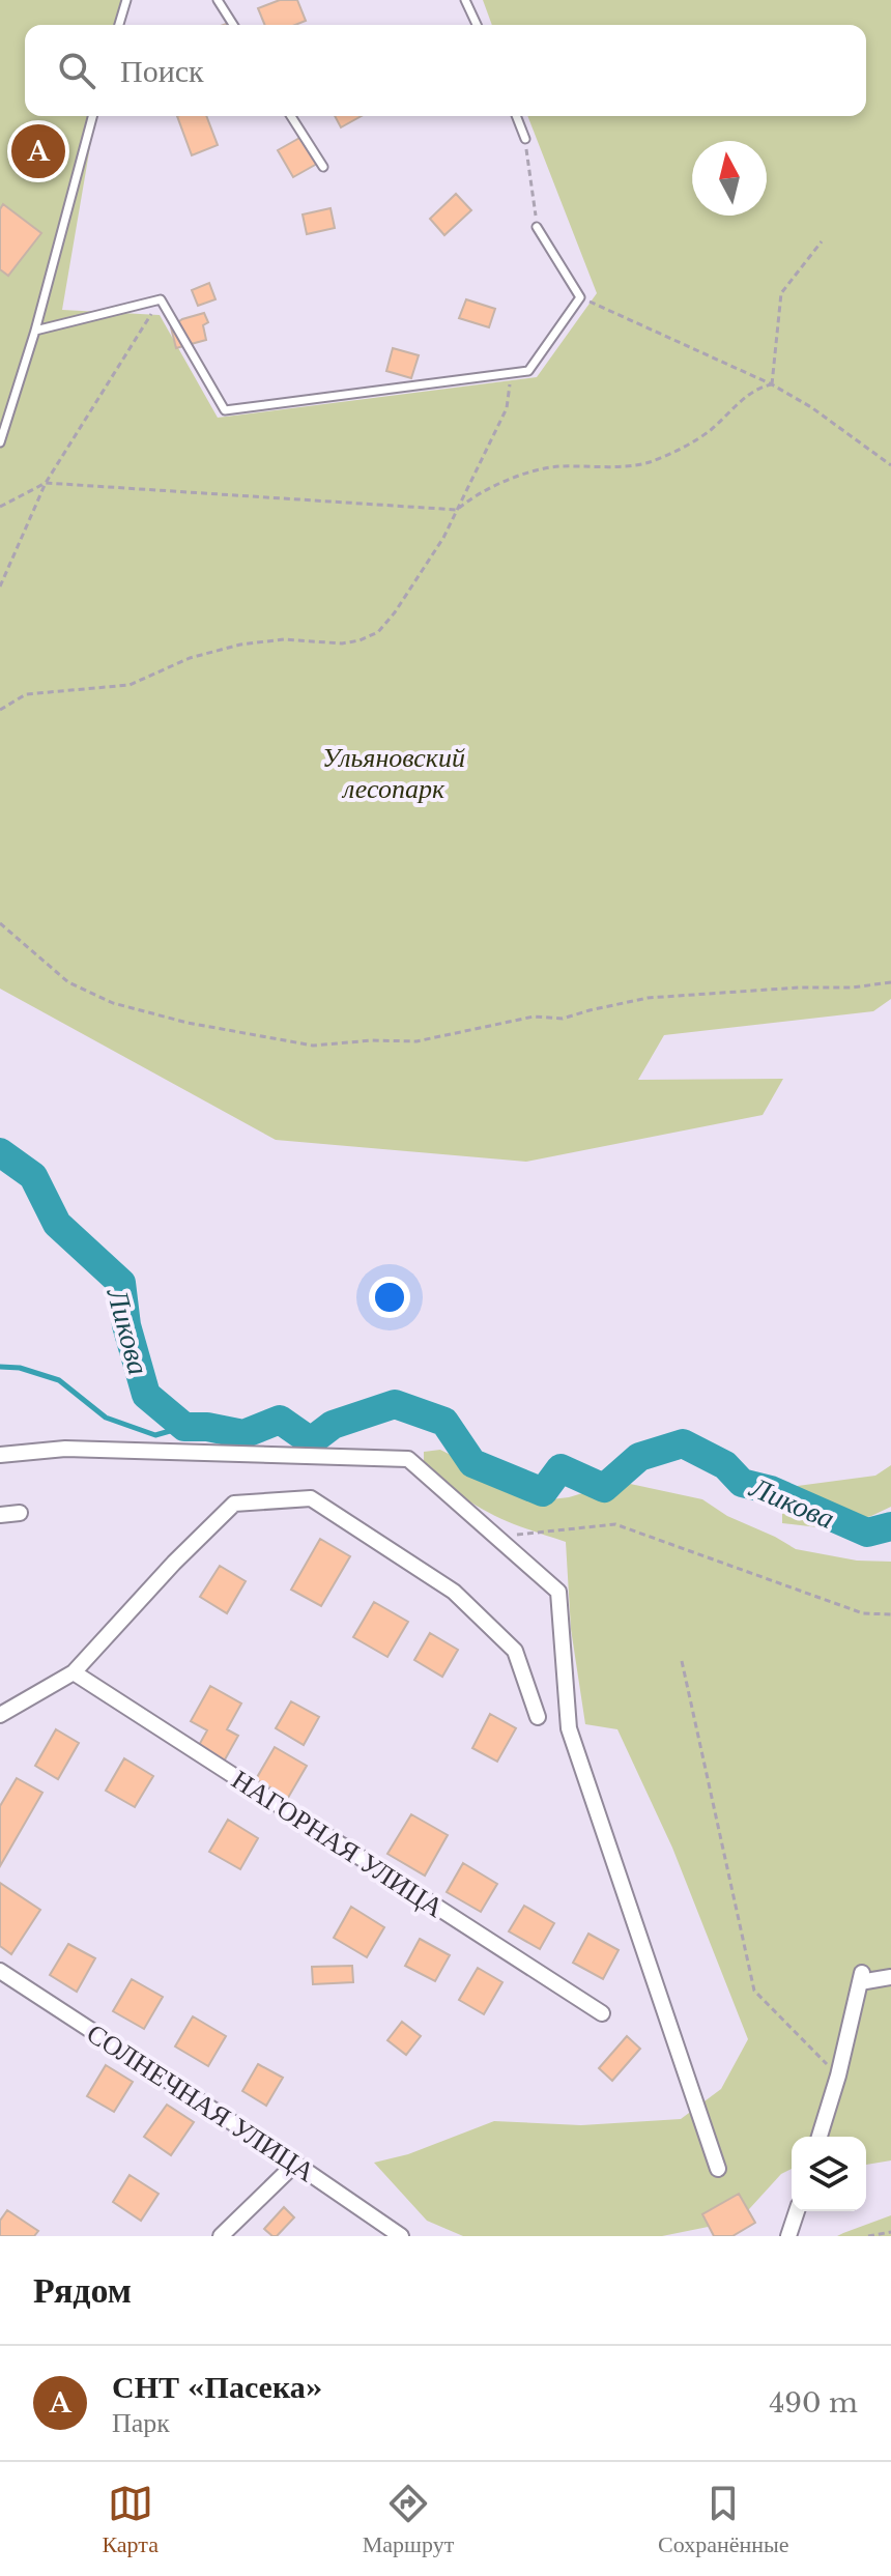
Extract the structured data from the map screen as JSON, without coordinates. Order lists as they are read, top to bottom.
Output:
{
  "streets": {
    "street": ["НАГОРНАЯ УЛИЦА", "СОЛНЕЧНАЯ УЛИЦА"]
  },
  "water": ["Ликова"],
  "parks": ["Ульяновский лесопарк"],
  "north": "top",
  "page": {
    "search": "Поиск",
    "pins": "A",
    "heading": "Рядом",
    "list": [
      {
        "mark": "A",
        "name": "СНТ «Пасека»",
        "note": "Парк",
        "value": "490 m"
      }
    ],
    "nav": ["Карта", "Маршрут", "Сохранённые"]
  }
}
